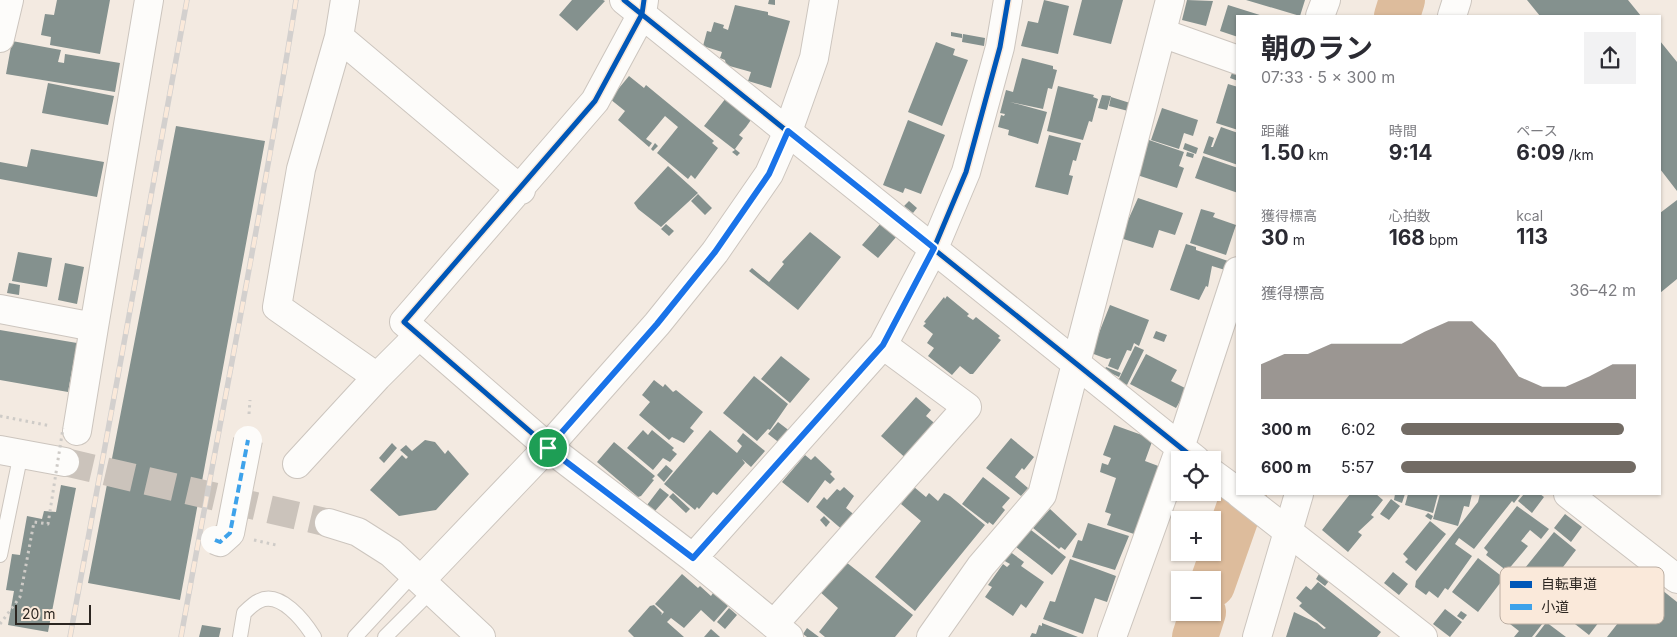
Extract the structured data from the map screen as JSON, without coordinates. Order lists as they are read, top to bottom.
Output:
{
  "legend": ["自転車道", "小道"],
  "scale_bar": "20 m",
  "page": {
    "heading": ["朝のラン", "07:33 · 5 × 300 m"],
    "stats": [
      ["距離", "1.50 km"],
      ["時間", "9:14"],
      ["ペース", "6:09 /km"],
      ["獲得標高", "30 m"],
      ["心拍数", "168 bpm"],
      ["kcal", "113"]
    ],
    "chart": ["獲得標高", "36–42 m"],
    "list": [
      {
        "name": "300 m",
        "note": "6:02"
      },
      {
        "name": "600 m",
        "note": "5:57"
      }
    ],
    "map_buttons": ["+", "−"],
    "scale": "20 m"
  }
}
